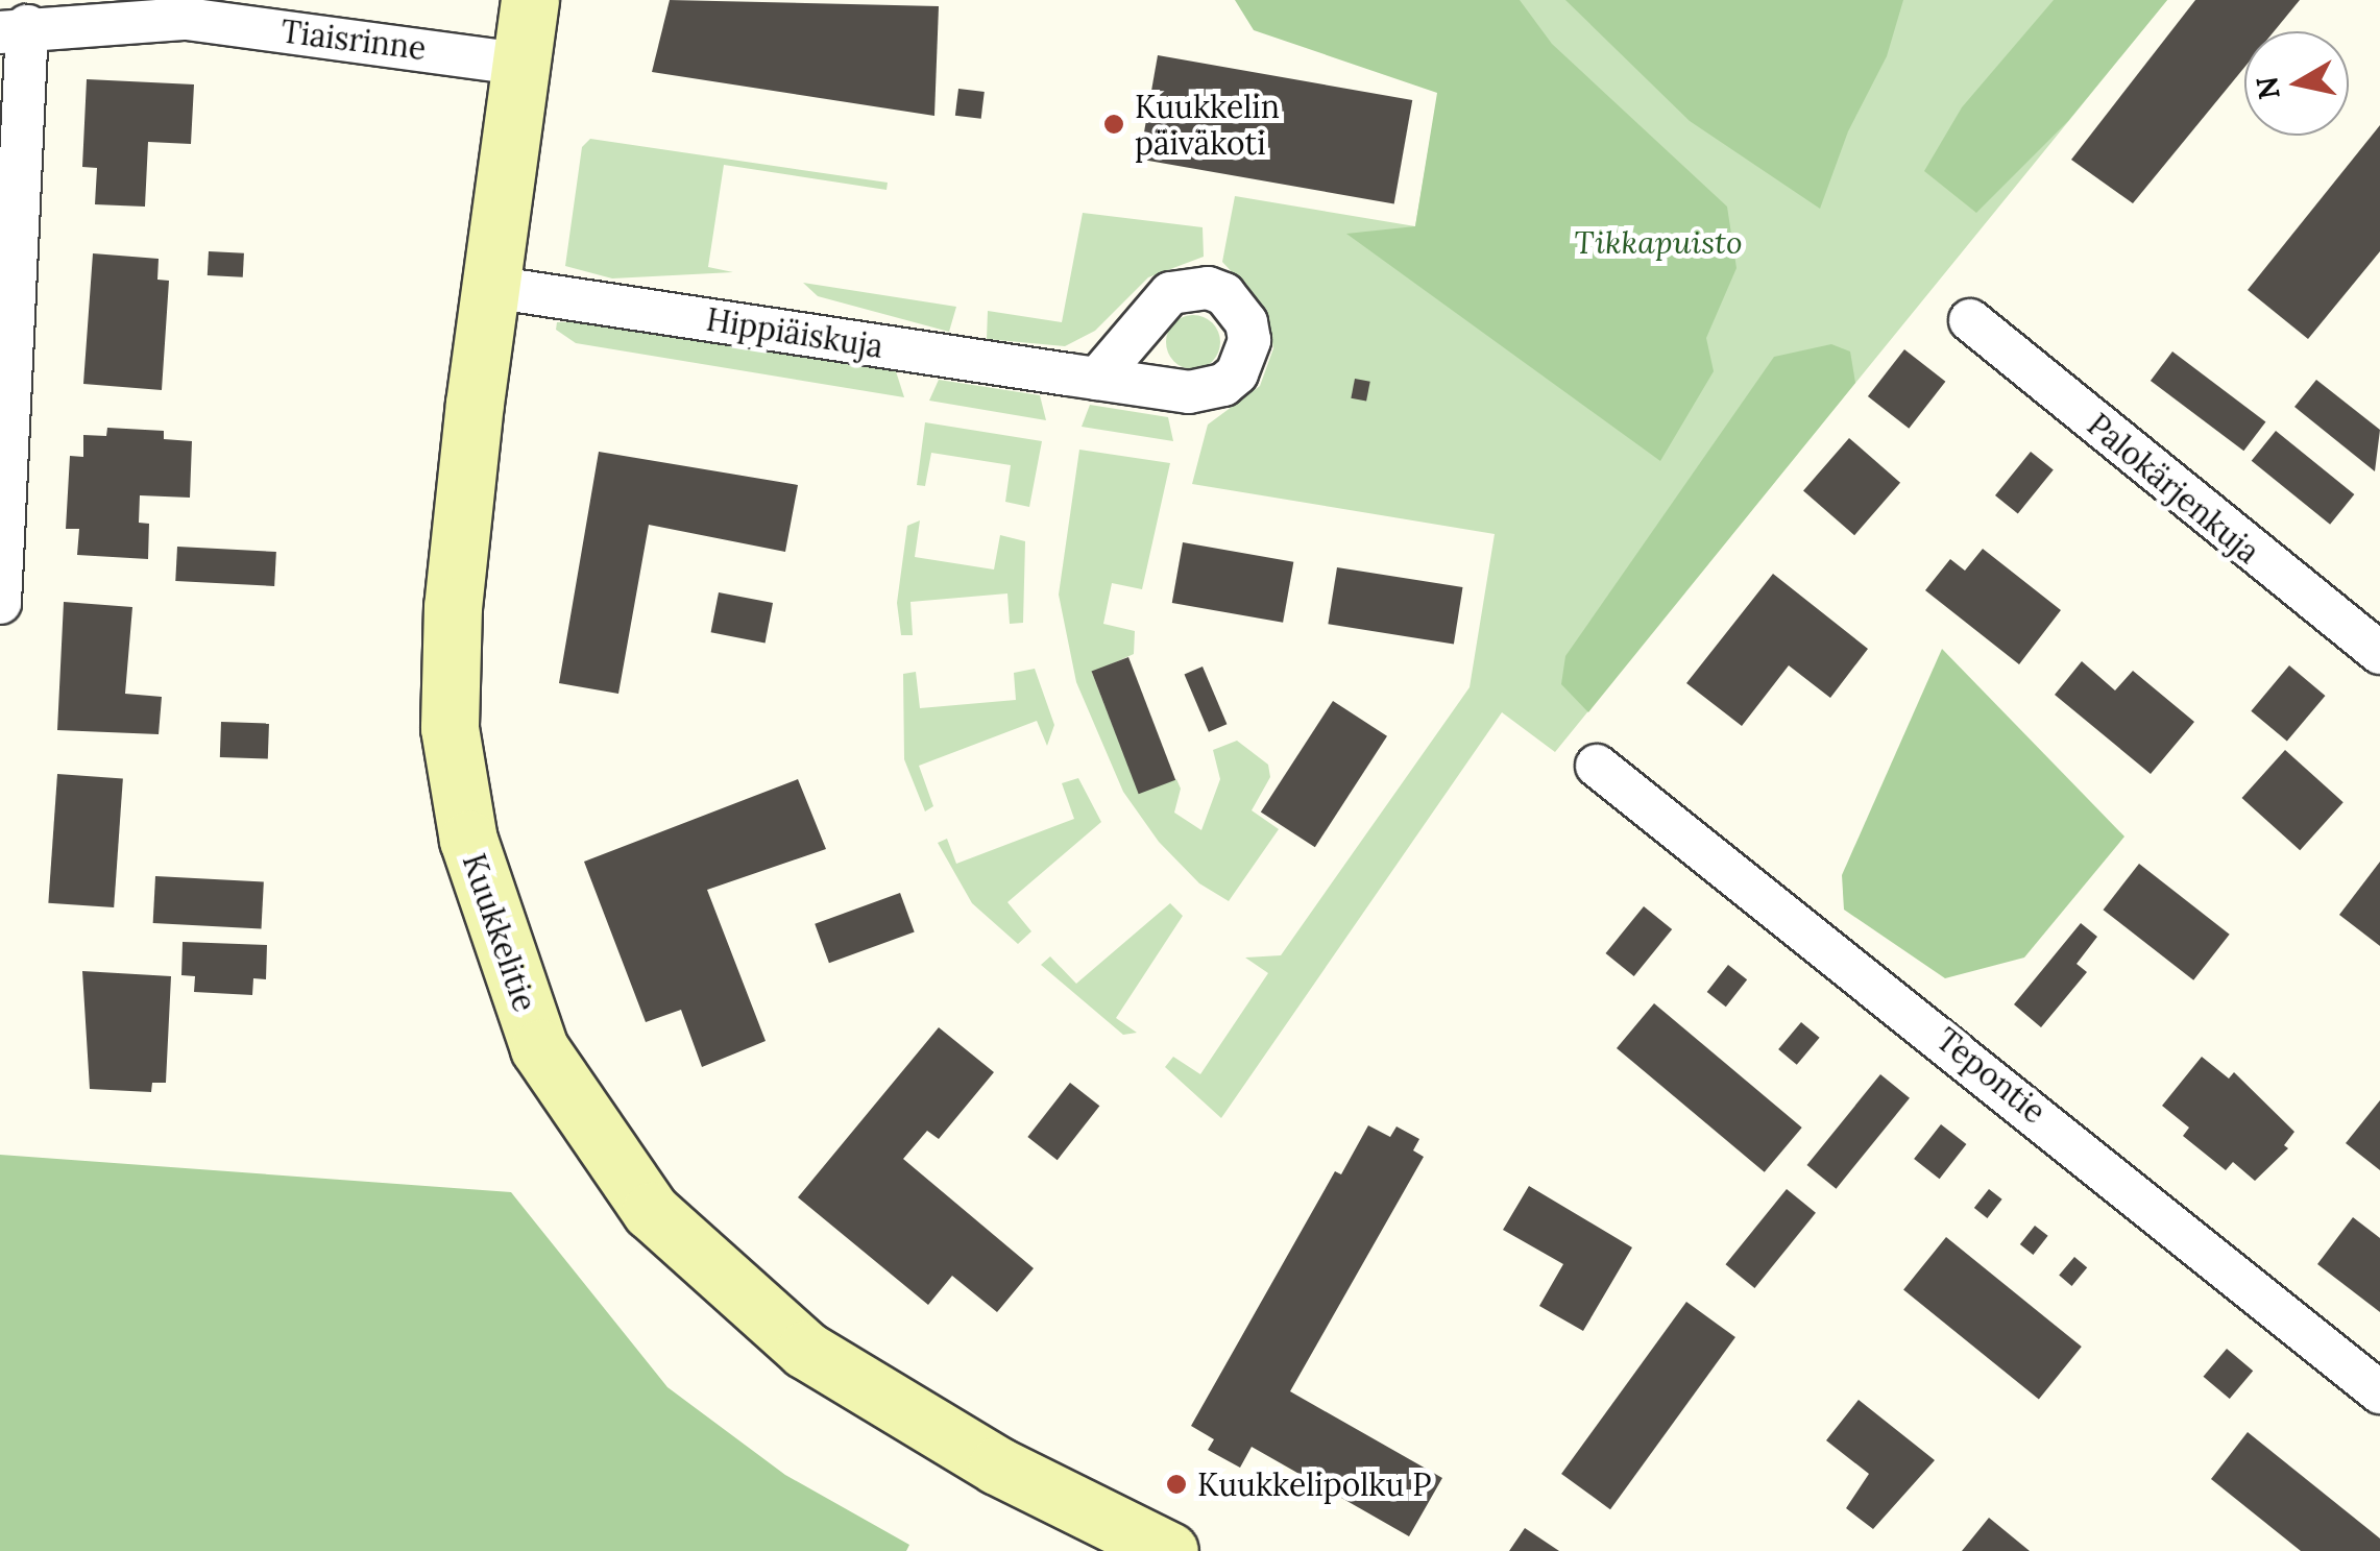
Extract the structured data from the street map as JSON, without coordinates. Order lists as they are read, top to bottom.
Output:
{
  "streets": {
    "street": [
      "Tiaisrinne",
      "Hippiäiskuja",
      "Palokärjenkuja",
      "Kuukkelitie",
      "Tepontie"
    ]
  },
  "crossings": [
    ["Tiaisrinne", "Kuukkelitie"],
    ["Hippiäiskuja", "Kuukkelitie"]
  ],
  "parks": ["Tikkapuisto"],
  "places": ["Kuukkelin päiväkoti", "Kuukkelipolku P"],
  "north": "left"
}
